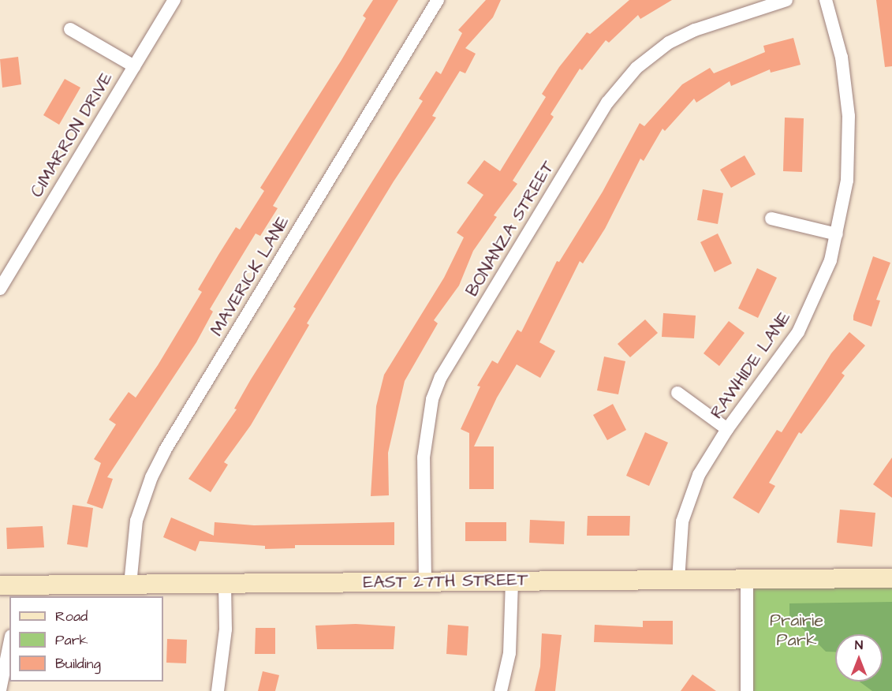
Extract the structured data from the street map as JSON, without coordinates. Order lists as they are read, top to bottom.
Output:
{
  "streets": {
    "street": [
      "CIMARRON DRIVE",
      "BONANZA STREET",
      "MAVERICK LANE",
      "RAWHIDE LANE",
      "EAST 27TH STREET"
    ]
  },
  "crossings": [
    ["BONANZA STREET", "EAST 27TH STREET"],
    ["MAVERICK LANE", "EAST 27TH STREET"],
    ["RAWHIDE LANE", "EAST 27TH STREET"]
  ],
  "parks": ["Prairie Park"],
  "legend": ["Road", "Park", "Building"],
  "north": "top"
}
